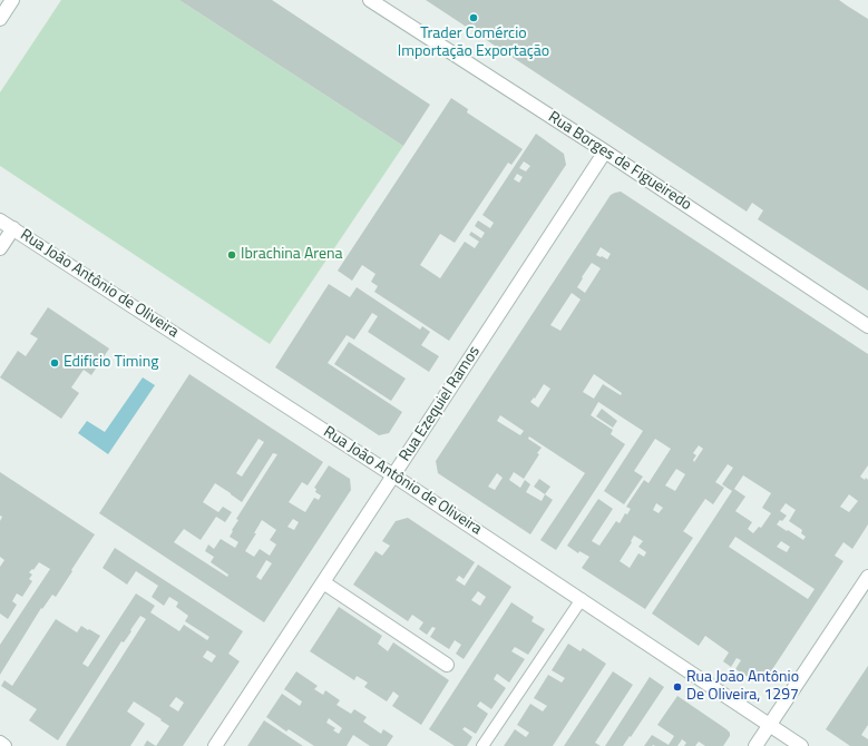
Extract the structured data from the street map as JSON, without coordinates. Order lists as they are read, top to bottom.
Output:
{
  "streets": {
    "street": ["Rua Borges de Figueiredo", "Rua João Antônio de Oliveira", "Rua Ezequiel Ramos"]
  },
  "crossings": [
    ["Rua Borges de Figueiredo", "Rua Ezequiel Ramos"],
    ["Rua João Antônio de Oliveira", "Rua Ezequiel Ramos"]
  ],
  "places": [
    "Trader Comércio Importação Exportação",
    "Ibrachina Arena",
    "Edificio Timing",
    "Rua João Antônio De Oliveira, 1297"
  ]
}
